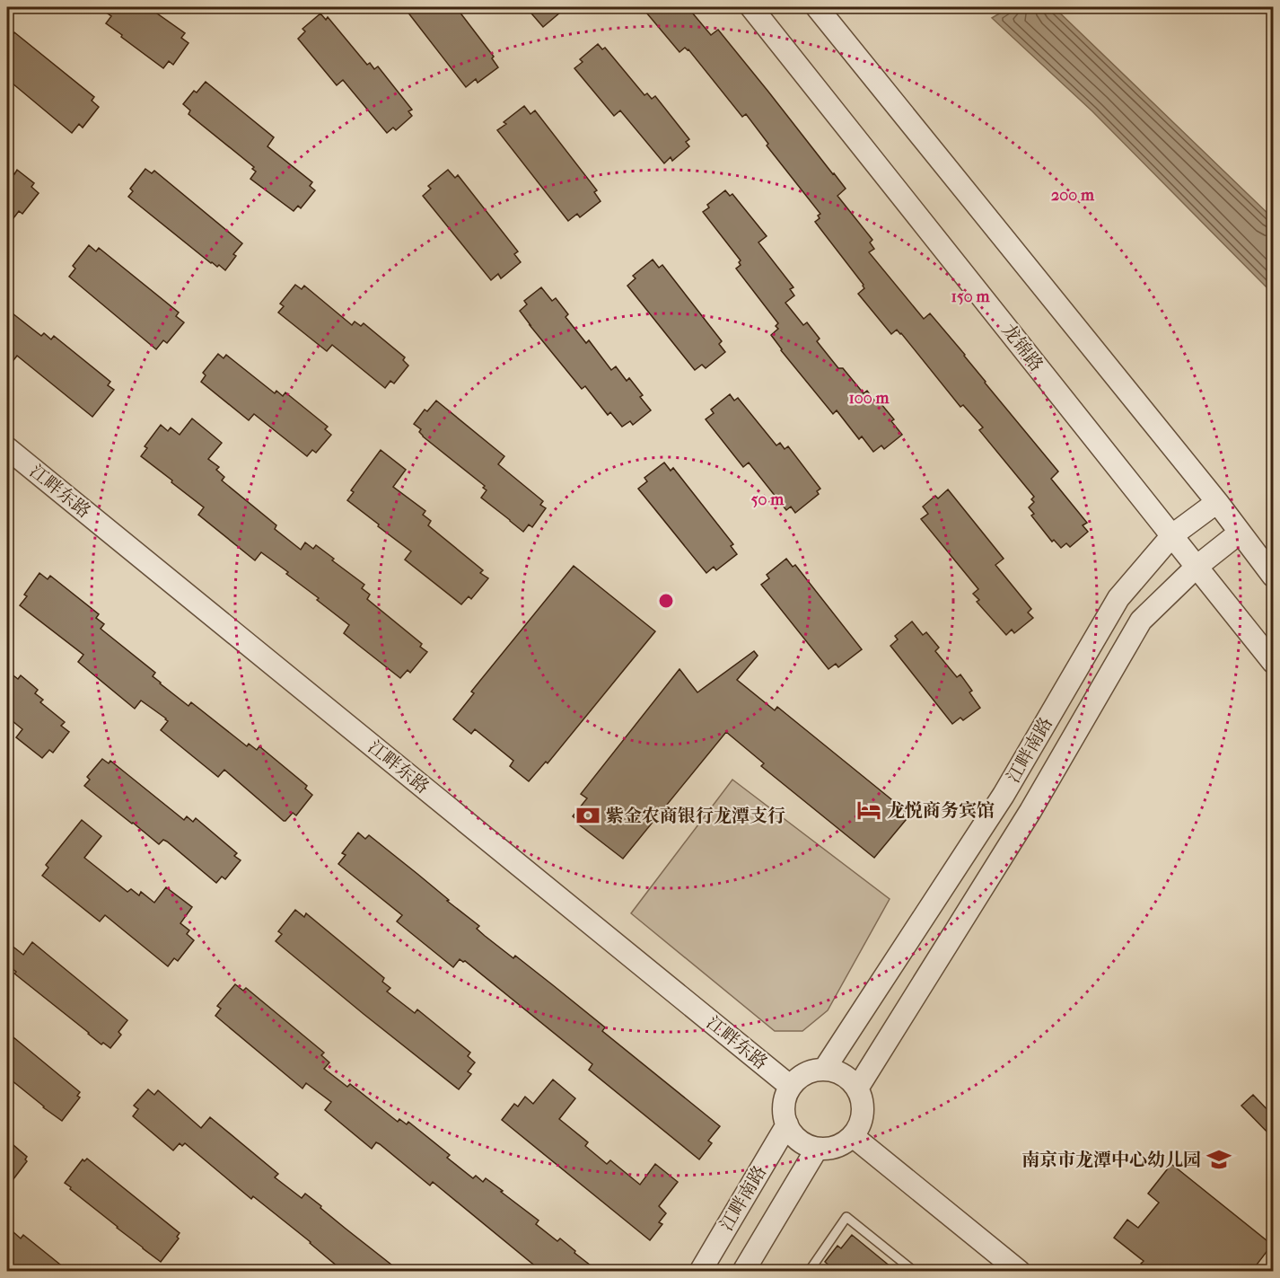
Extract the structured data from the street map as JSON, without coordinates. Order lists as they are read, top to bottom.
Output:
{
  "streets": {
    "street": ["龙锦路", "江畔东路", "江畔南路"]
  },
  "crossings": [
    ["龙锦路", "江畔南路"],
    ["江畔东路", "江畔南路"]
  ],
  "places": {
    "hotel": ["龙悦商务宾馆"],
    "bank": ["紫金农商银行龙潭支行"],
    "school or university": ["南京市龙潭中心幼儿园"]
  },
  "rings": [
    "200 m",
    "150 m",
    "100 m",
    "50 m"
  ]
}
